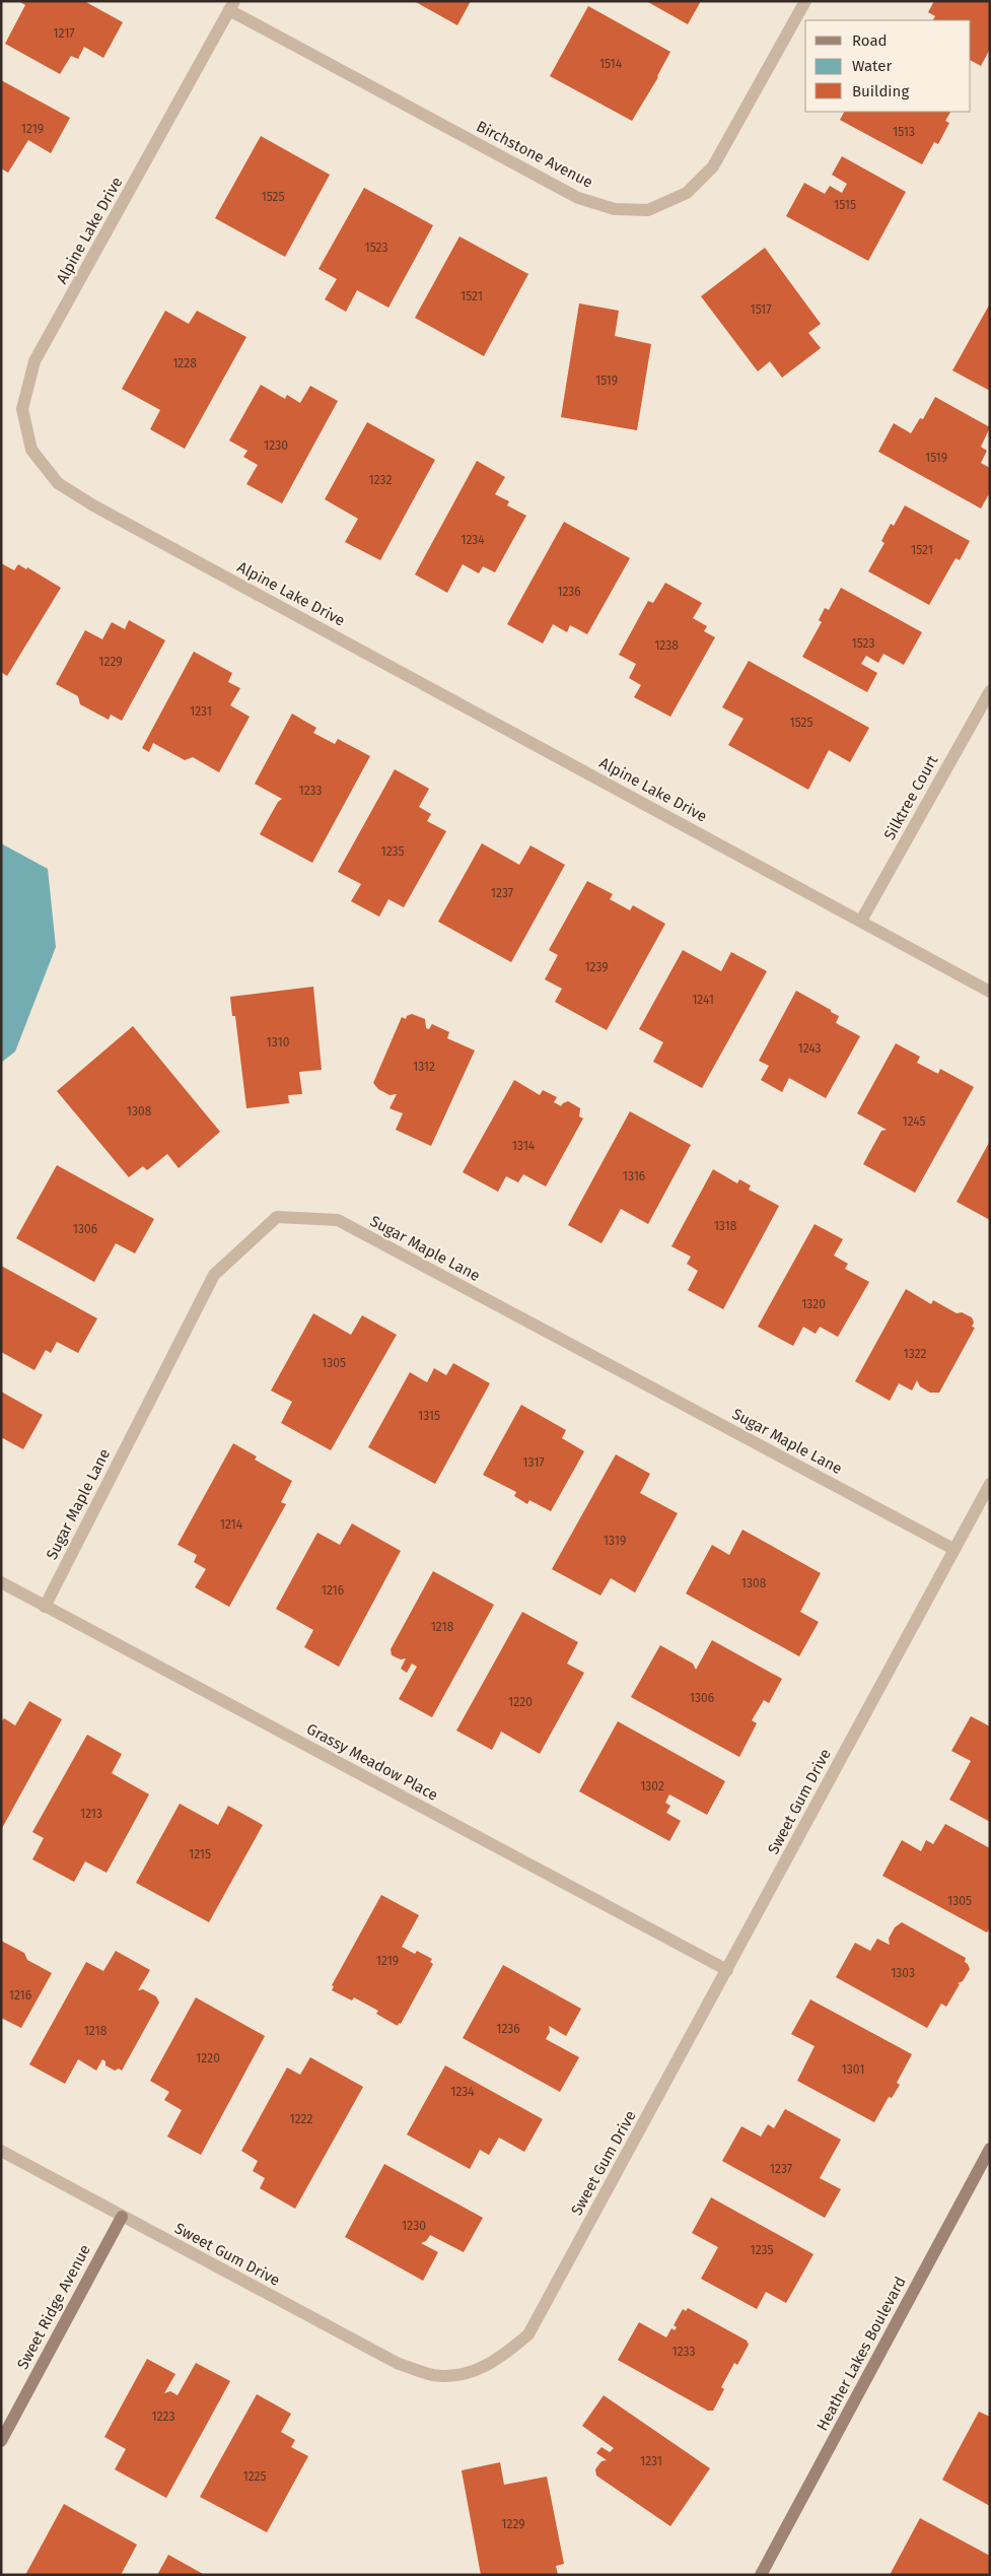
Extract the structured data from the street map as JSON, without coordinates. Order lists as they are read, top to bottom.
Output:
{
  "streets": {
    "street": [
      "Birchstone Avenue",
      "Alpine Lake Drive",
      "Silktree Court",
      "Sugar Maple Lane",
      "Grassy Meadow Place",
      "Sweet Gum Drive",
      "Sweet Ridge Avenue",
      "Heather Lakes Boulevard"
    ]
  },
  "crossings": [
    ["Birchstone Avenue", "Alpine Lake Drive"],
    ["Alpine Lake Drive", "Silktree Court"],
    ["Sugar Maple Lane", "Grassy Meadow Place"],
    ["Sugar Maple Lane", "Sweet Gum Drive"],
    ["Grassy Meadow Place", "Sweet Gum Drive"],
    ["Sweet Gum Drive", "Sweet Ridge Avenue"]
  ],
  "house_numbers": [
    "1217",
    "1514",
    "1219",
    "1513",
    "1525",
    "1515",
    "1523",
    "1521",
    "1517",
    "1228",
    "1519",
    "1230",
    "1519",
    "1232",
    "1234",
    "1521",
    "1236",
    "1523",
    "1238",
    "1229",
    "1231",
    "1525",
    "1233",
    "1235",
    "1237",
    "1239",
    "1241",
    "1310",
    "1243",
    "1312",
    "1308",
    "1245",
    "1314",
    "1316",
    "1318",
    "1306",
    "1320",
    "1322",
    "1305",
    "1315",
    "1317",
    "1214",
    "1319",
    "1308",
    "1216",
    "1218",
    "1306",
    "1220",
    "1302",
    "1213",
    "1215",
    "1305",
    "1219",
    "1303",
    "1216",
    "1236",
    "1218",
    "1220",
    "1301",
    "1234",
    "1222",
    "1237",
    "1230",
    "1235",
    "1233",
    "1223",
    "1231",
    "1225",
    "1229"
  ],
  "legend": ["Road", "Water", "Building"]
}
